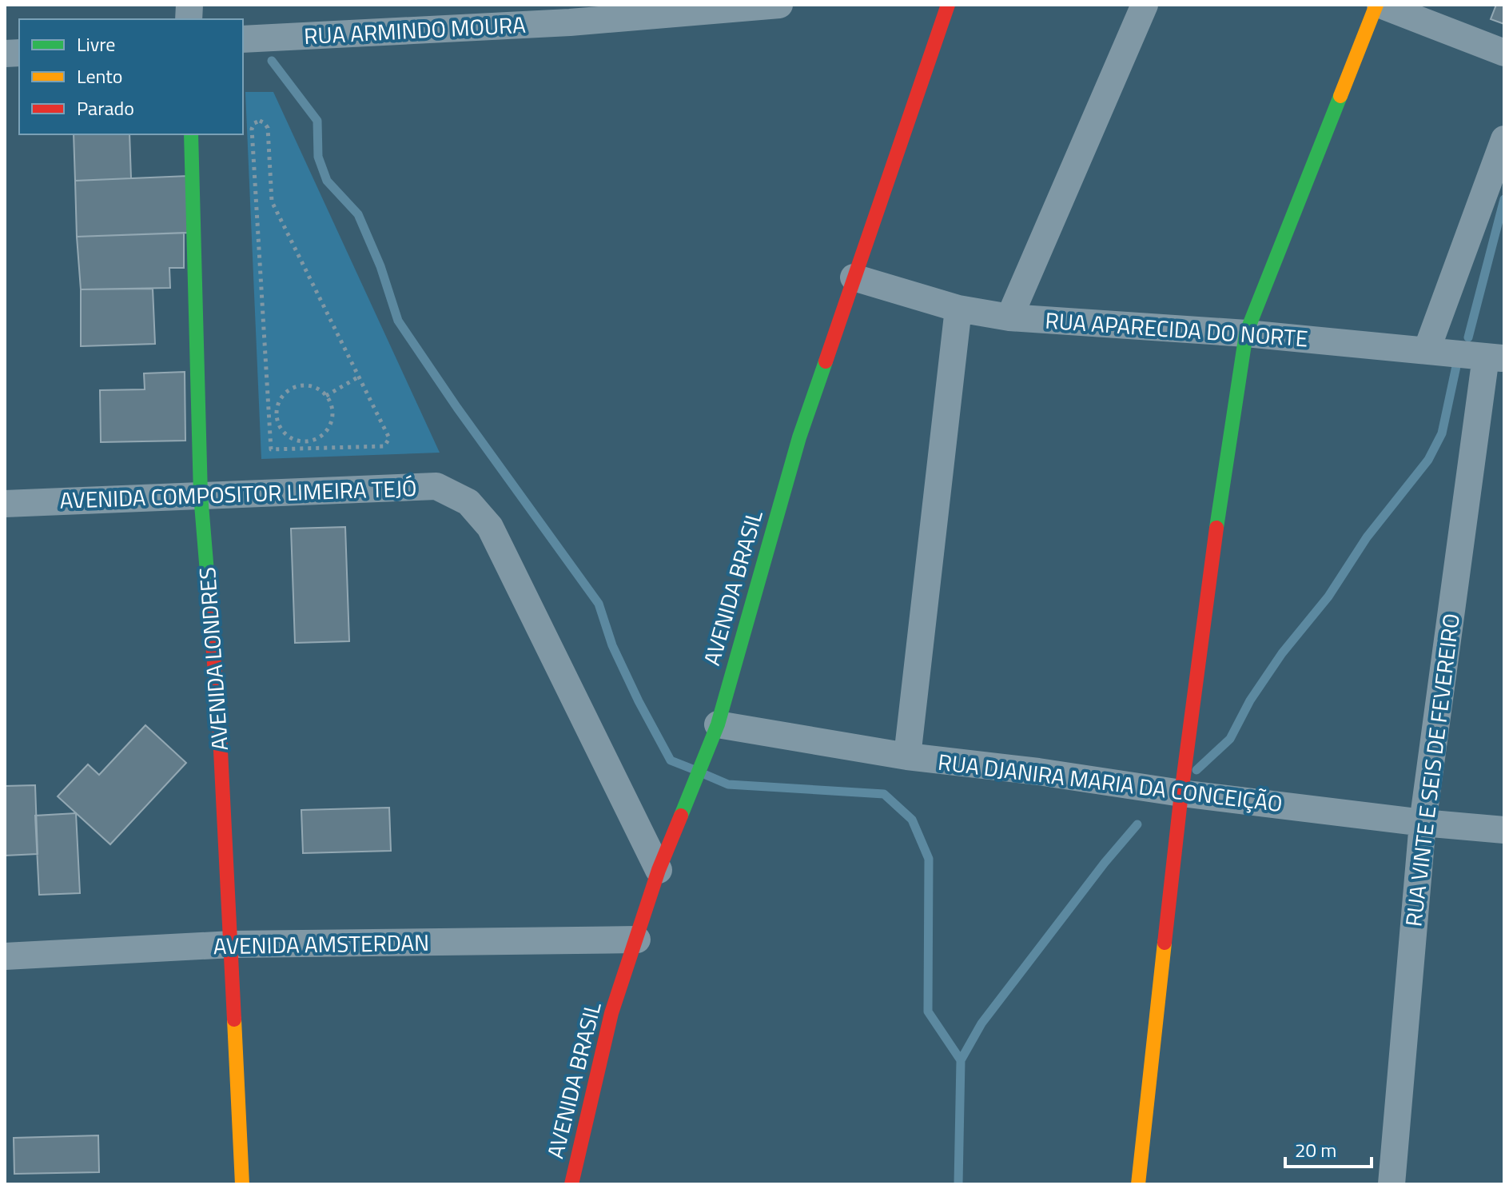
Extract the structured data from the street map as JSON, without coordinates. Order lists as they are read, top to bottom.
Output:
{
  "streets": {
    "street": [
      "RUA ARMINDO MOURA",
      "RUA APARECIDA DO NORTE",
      "AVENIDA COMPOSITOR LIMEIRA TEJÓ",
      "AVENIDA BRASIL",
      "AVENIDA LONDRES",
      "RUA VINTE E SEIS DE FEVEREIRO",
      "RUA DJANIRA MARIA DA CONCEIÇÃO",
      "AVENIDA AMSTERDAN"
    ]
  },
  "crossings": [
    ["RUA APARECIDA DO NORTE", "AVENIDA BRASIL"],
    ["RUA APARECIDA DO NORTE", "RUA VINTE E SEIS DE FEVEREIRO"],
    ["AVENIDA COMPOSITOR LIMEIRA TEJÓ", "AVENIDA BRASIL"],
    ["AVENIDA COMPOSITOR LIMEIRA TEJÓ", "AVENIDA LONDRES"],
    ["AVENIDA BRASIL", "RUA DJANIRA MARIA DA CONCEIÇÃO"],
    ["AVENIDA BRASIL", "AVENIDA AMSTERDAN"],
    ["AVENIDA LONDRES", "AVENIDA AMSTERDAN"],
    ["RUA VINTE E SEIS DE FEVEREIRO", "RUA DJANIRA MARIA DA CONCEIÇÃO"]
  ],
  "legend": ["Livre", "Lento", "Parado"],
  "scale_bar": "20 m"
}
